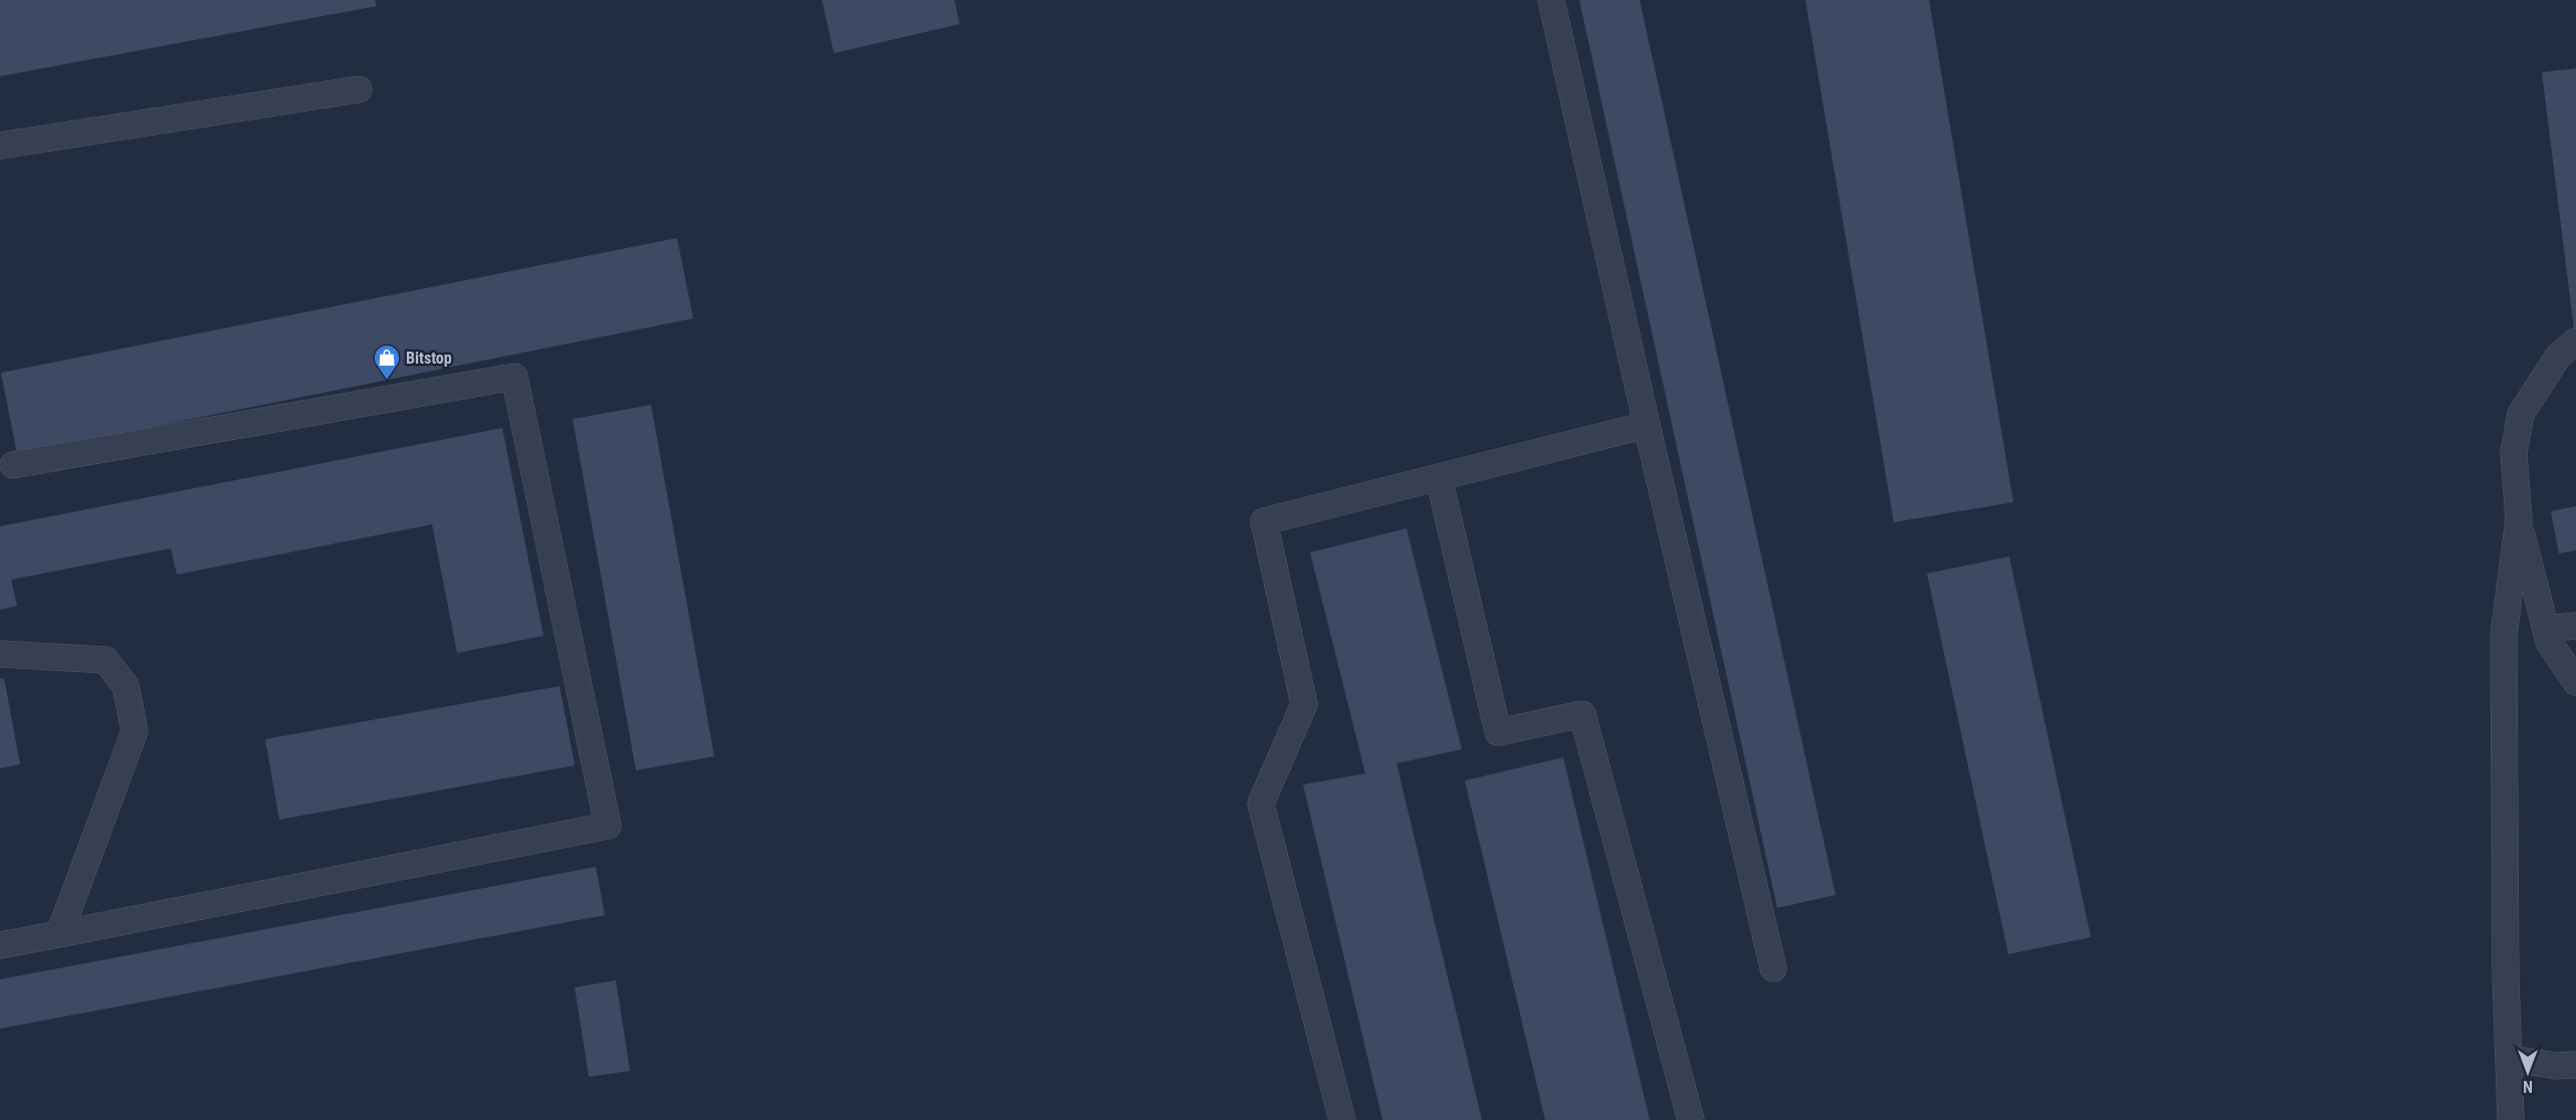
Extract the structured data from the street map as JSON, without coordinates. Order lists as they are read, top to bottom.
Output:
{
  "places": {
    "shop": ["Bitstop"]
  },
  "north": "bottom"
}
